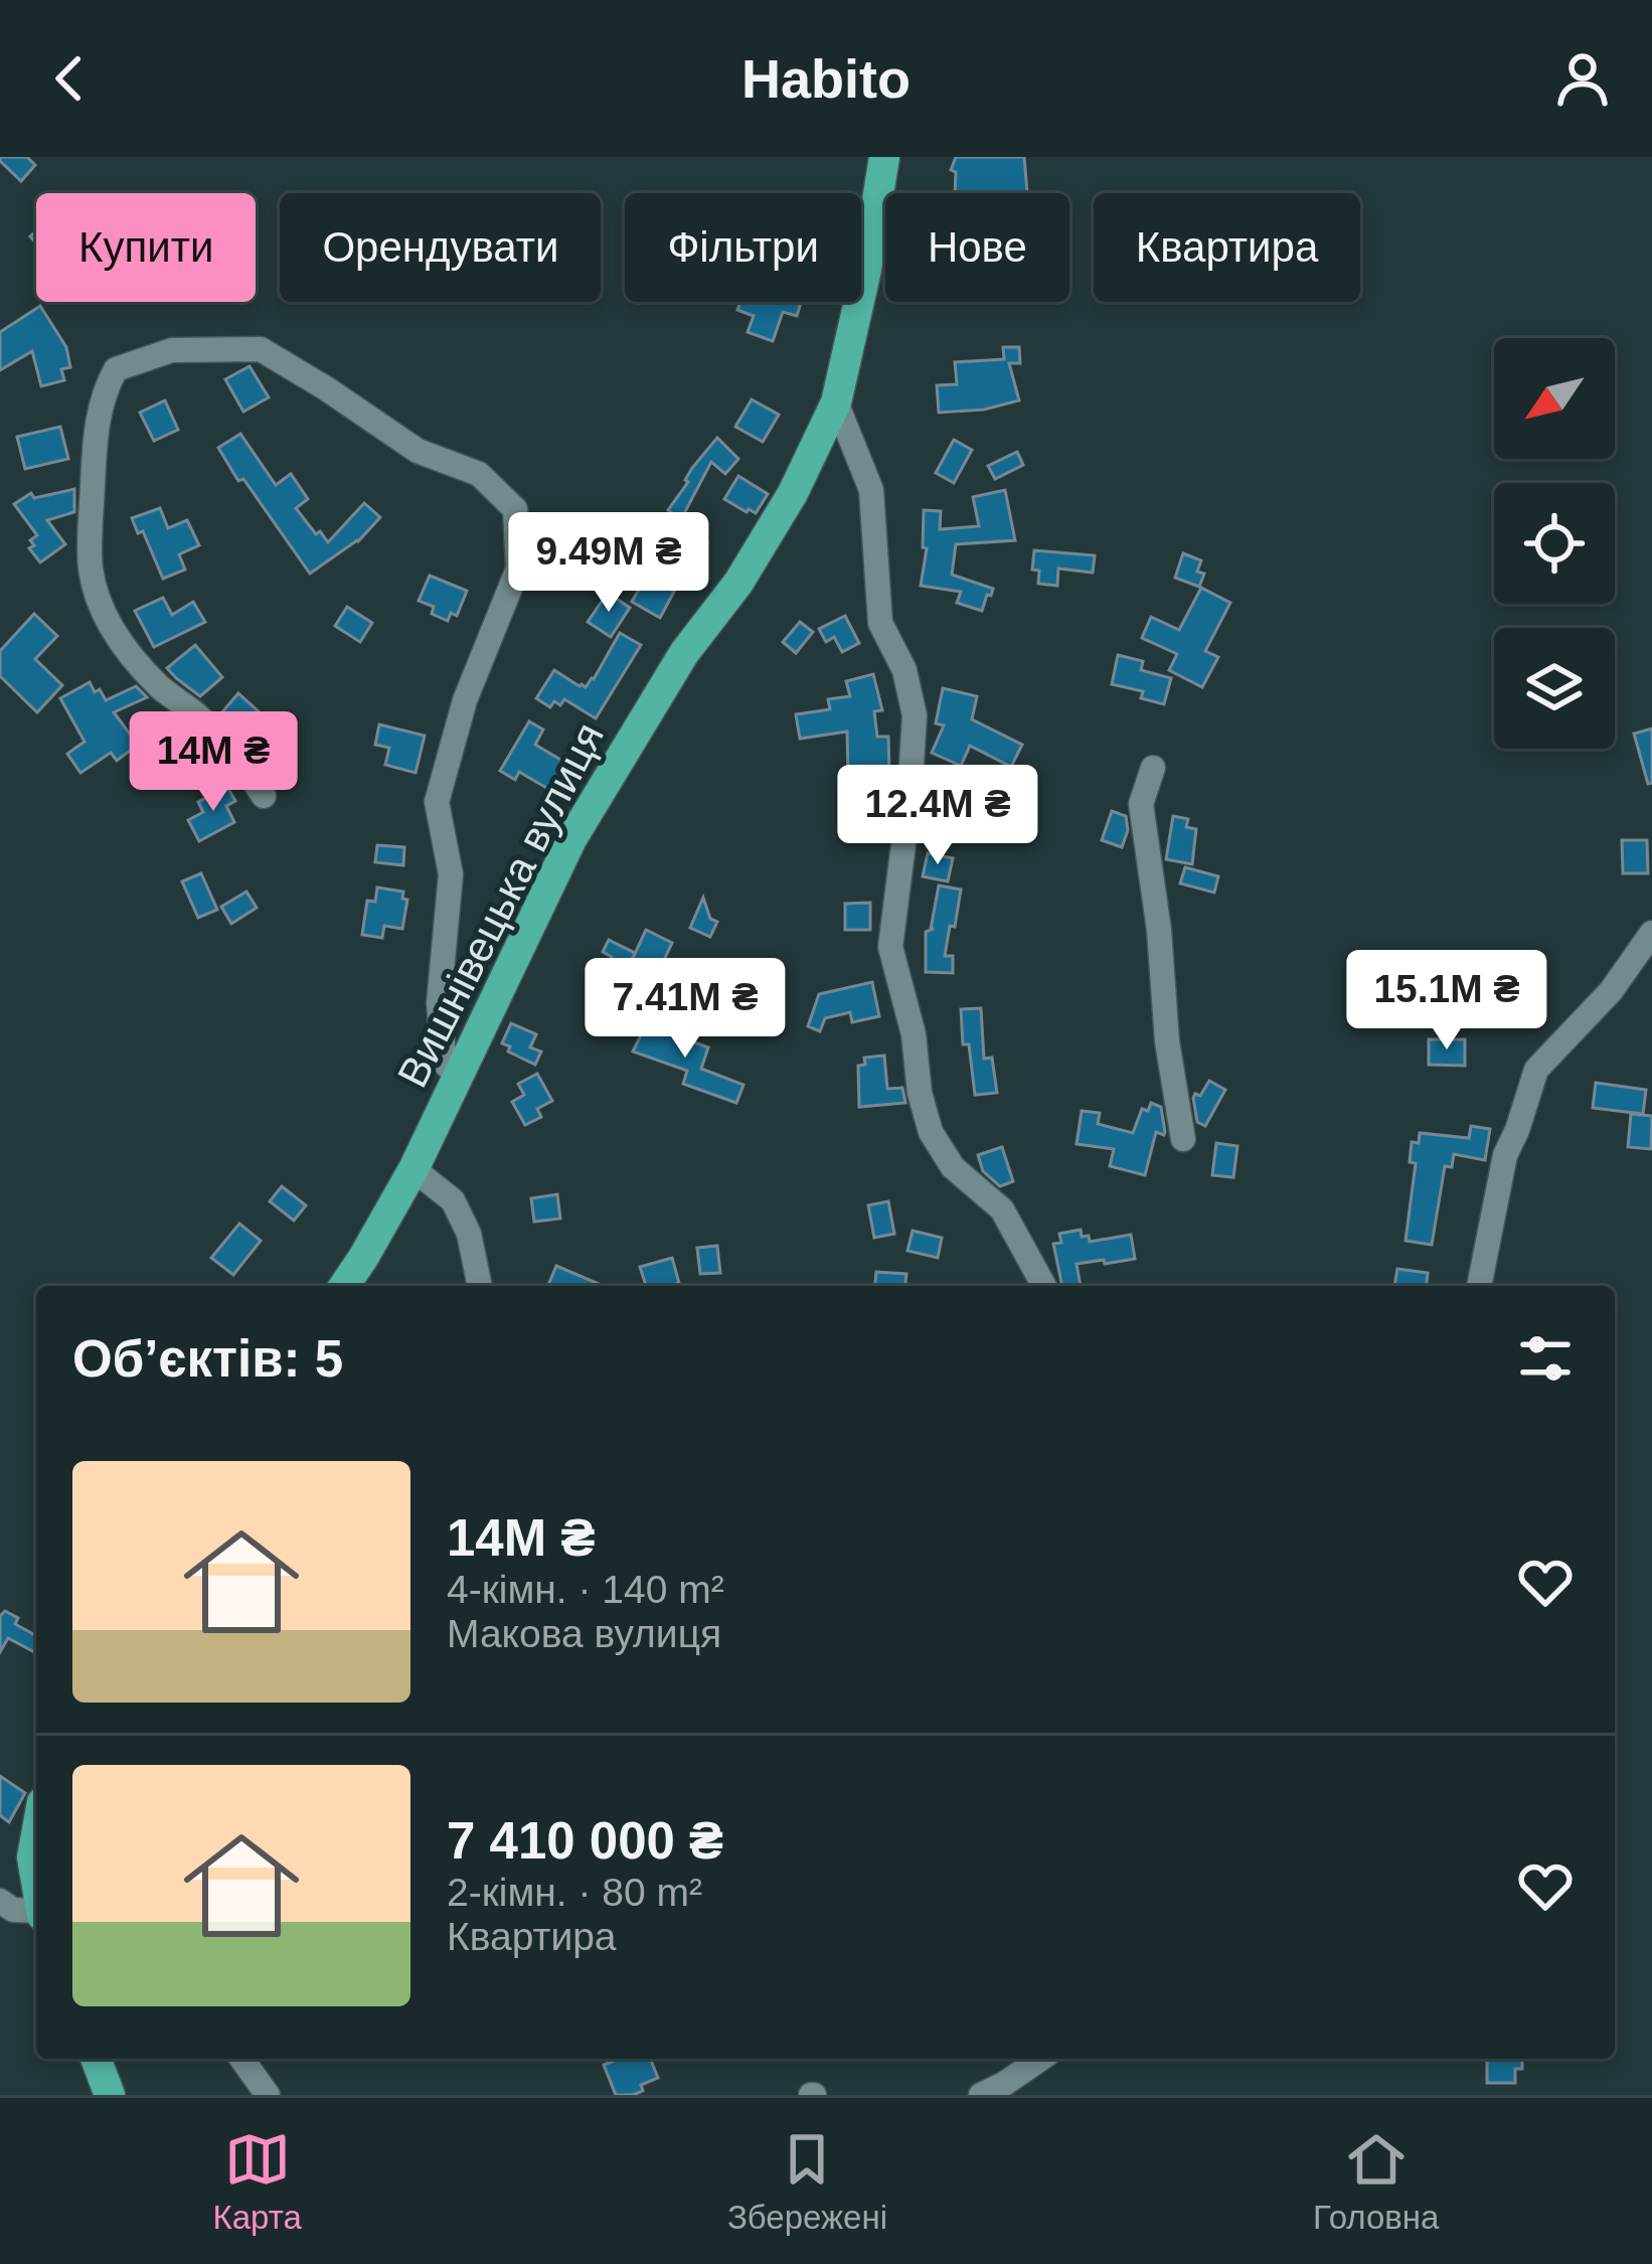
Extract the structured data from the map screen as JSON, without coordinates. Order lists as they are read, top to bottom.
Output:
{
  "streets": {
    "main road": ["Вишнівецька вулиця"]
  },
  "north": "bottom left",
  "page": {
    "header": "Habito",
    "chip": [
      "Купити",
      "Орендувати",
      "Фільтри",
      "Нове",
      "Квартира"
    ],
    "price": [
      "9.49M ₴",
      "14M ₴",
      "12.4M ₴",
      "15.1M ₴",
      "7.41M ₴"
    ],
    "heading": "Об’єктів: 5",
    "list": [
      {
        "name": "14M ₴",
        "note": "4-кімн. · 140 m² · Макова вулиця"
      },
      {
        "name": "7 410 000 ₴",
        "note": "2-кімн. · 80 m² · Квартира"
      }
    ],
    "tabs": ["Карта", "Збережені", "Головна"]
  }
}
